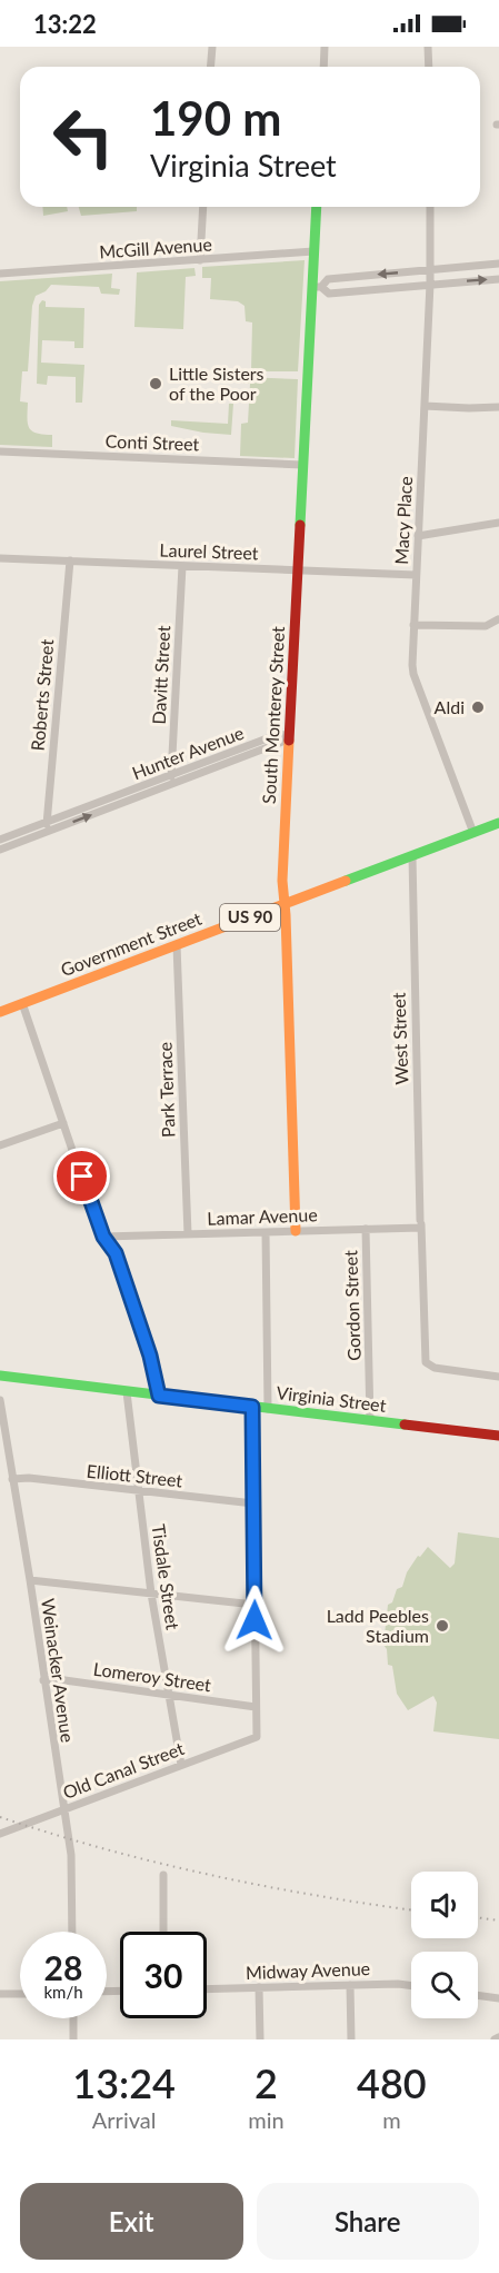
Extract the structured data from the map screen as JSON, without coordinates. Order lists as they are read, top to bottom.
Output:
{
  "streets": {
    "street": [
      "McGill Avenue",
      "Conti Street",
      "Macy Place",
      "Laurel Street",
      "Davitt Street",
      "Roberts Street",
      "South Monterey Street",
      "Hunter Avenue",
      "US 90",
      "Government Street",
      "West Street",
      "Park Terrace",
      "Lamar Avenue",
      "Gordon Street",
      "Virginia Street",
      "Elliott Street",
      "Tisdale Street",
      "Weinacker Avenue",
      "Lomeroy Street",
      "Old Canal Street",
      "Midway Avenue"
    ]
  },
  "crossings": [
    ["McGill Avenue", "South Monterey Street"],
    ["Conti Street", "South Monterey Street"],
    ["Macy Place", "Laurel Street"],
    ["Macy Place", "Government Street"],
    ["Laurel Street", "Davitt Street"],
    ["Laurel Street", "Roberts Street"],
    ["Laurel Street", "South Monterey Street"],
    ["Davitt Street", "Hunter Avenue"],
    ["Roberts Street", "Hunter Avenue"],
    ["South Monterey Street", "Hunter Avenue"],
    ["South Monterey Street", "Government Street"],
    ["South Monterey Street", "Lamar Avenue"],
    ["Government Street", "West Street"],
    ["Government Street", "Park Terrace"],
    ["West Street", "Lamar Avenue"],
    ["Park Terrace", "Lamar Avenue"],
    ["Lamar Avenue", "Gordon Street"],
    ["Gordon Street", "Virginia Street"],
    ["Virginia Street", "Tisdale Street"],
    ["Elliott Street", "Tisdale Street"],
    ["Elliott Street", "Weinacker Avenue"],
    ["Tisdale Street", "Lomeroy Street"],
    ["Tisdale Street", "Old Canal Street"],
    ["Weinacker Avenue", "Lomeroy Street"],
    ["Weinacker Avenue", "Old Canal Street"],
    ["Lomeroy Street", "Old Canal Street"]
  ],
  "places": ["Little Sisters of the Poor", "Aldi", "Ladd Peebles Stadium"],
  "page": {
    "status": "13:22",
    "turn": ["190 m", "Virginia Street"],
    "speed": "28 km/h",
    "limit": "30",
    "eta": [
      "13:24",
      "Arrival",
      "2",
      "min",
      "480",
      "m"
    ],
    "buttons": ["Exit", "Share"]
  }
}
